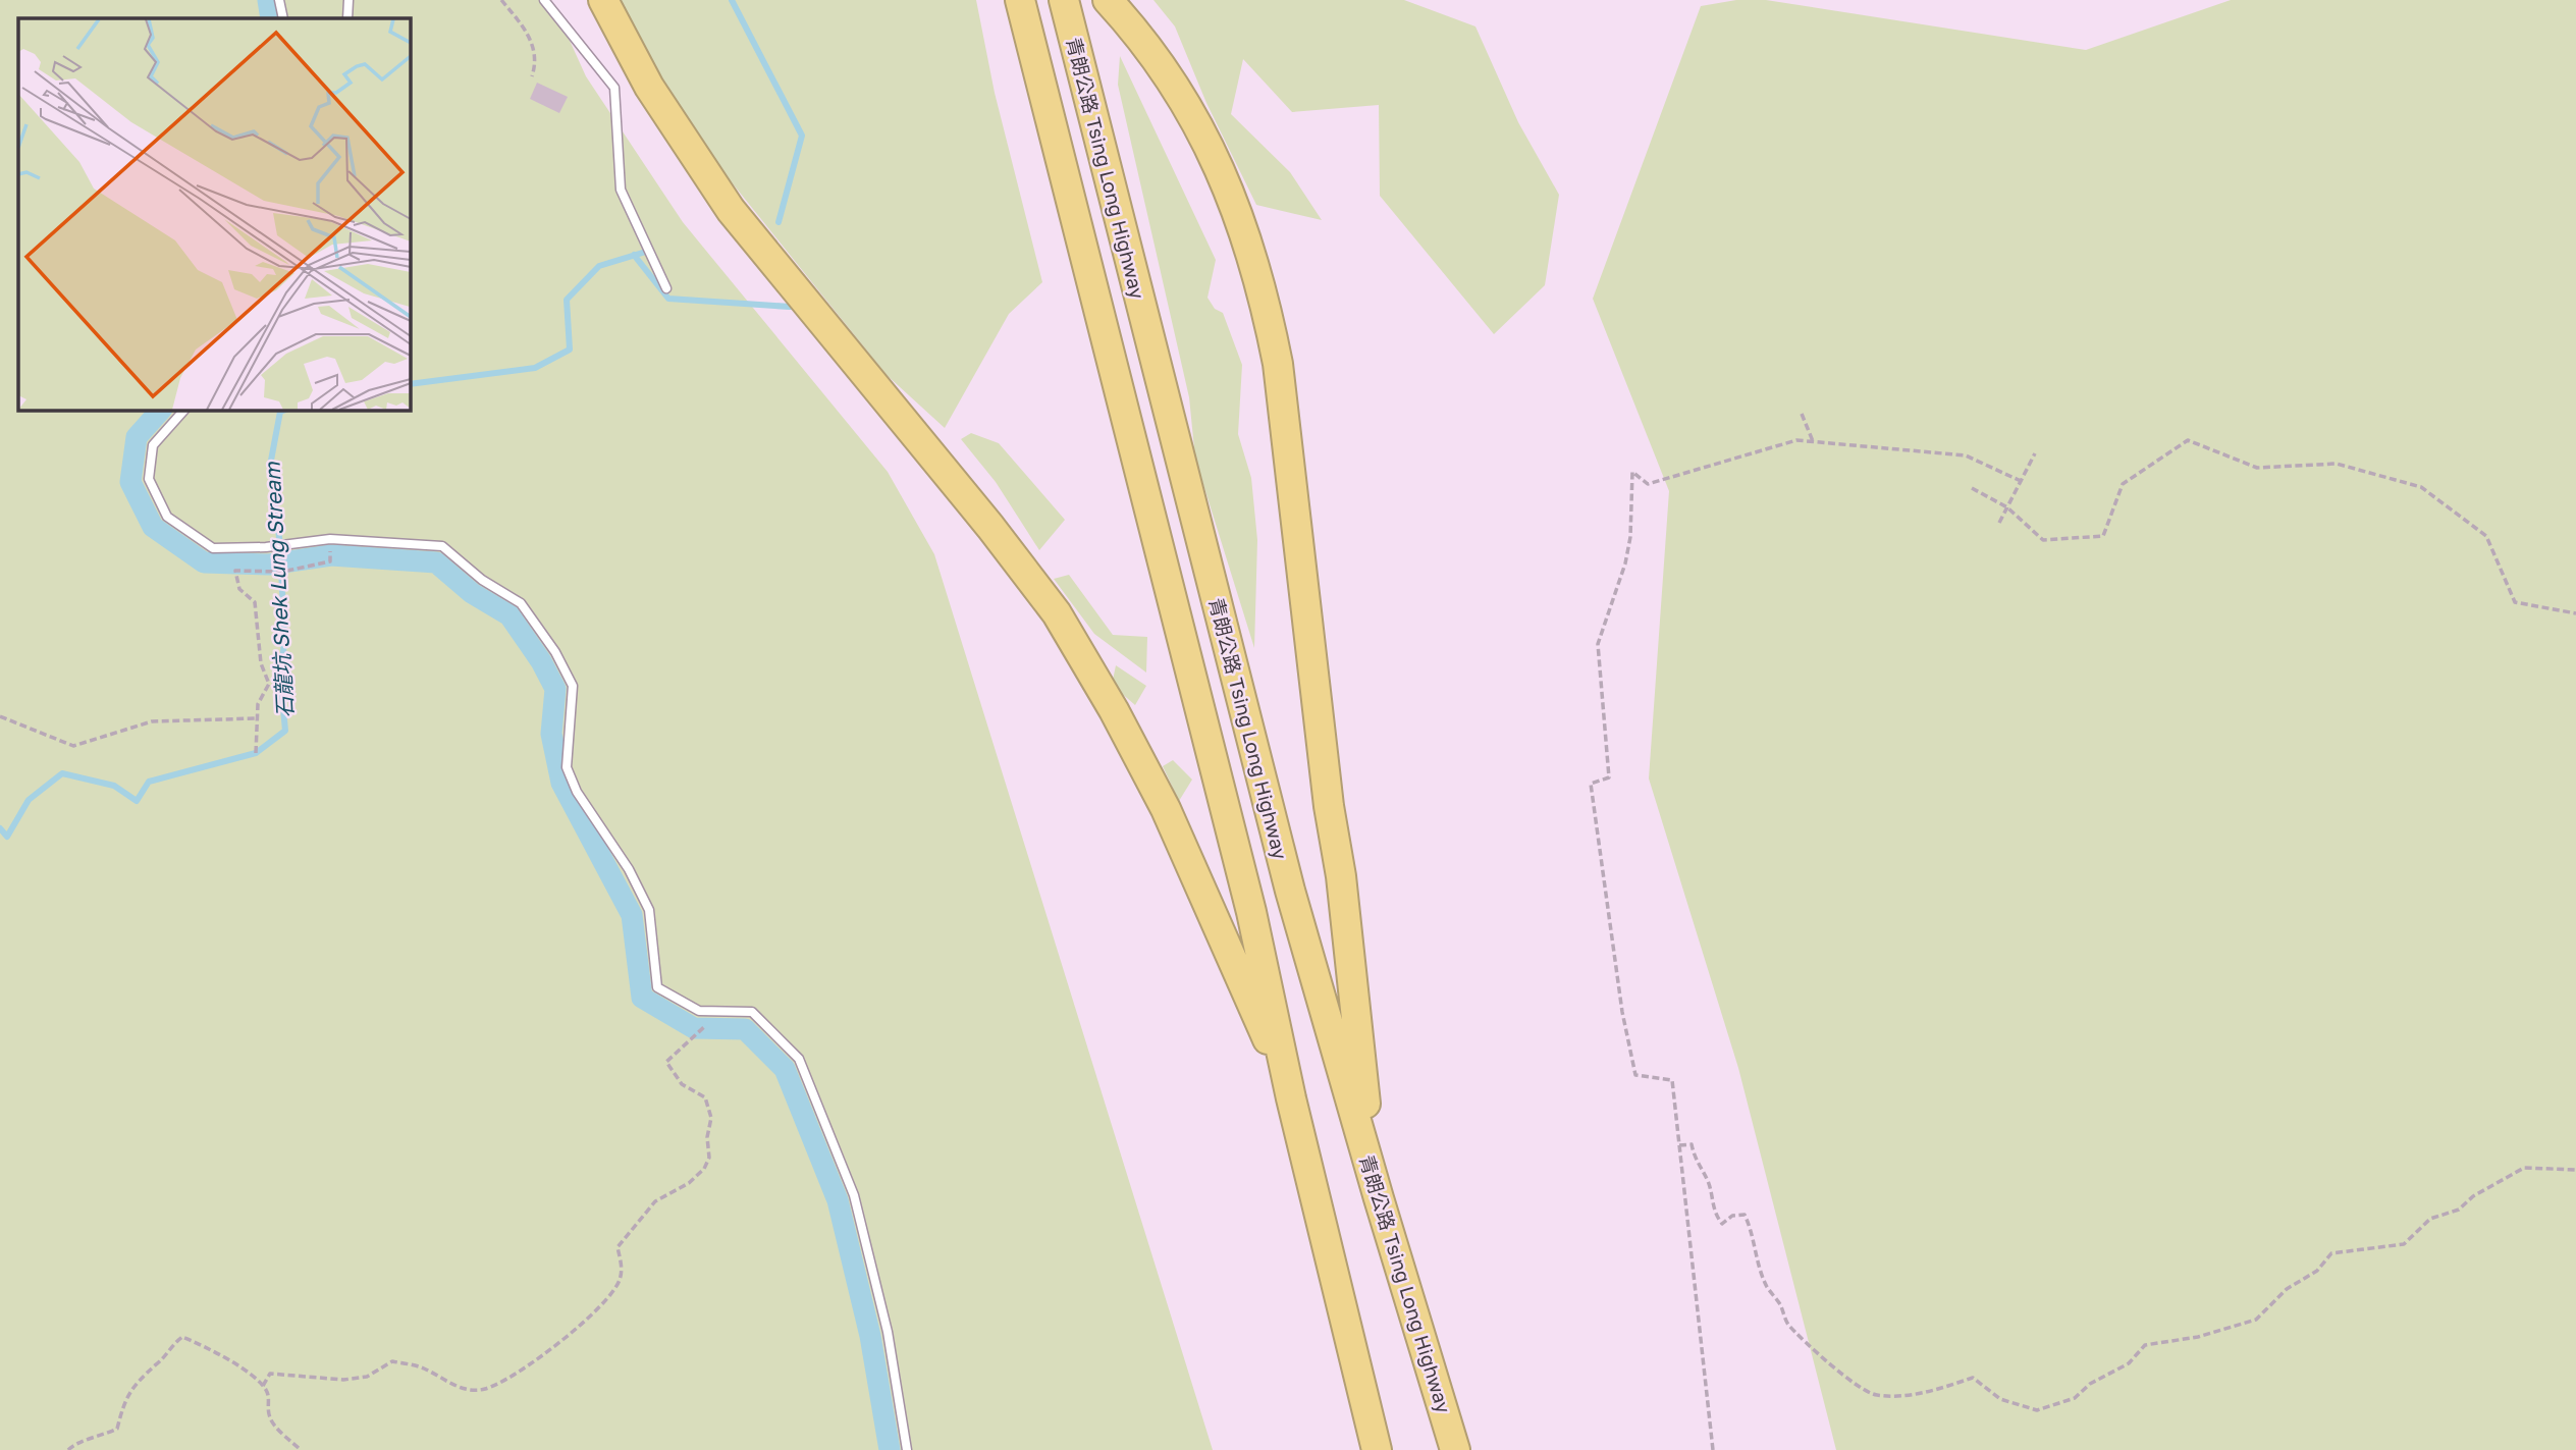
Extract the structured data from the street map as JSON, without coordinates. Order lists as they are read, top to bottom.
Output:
{
  "streets": {
    "highway": ["青朗公路 Tsing Long Highway"]
  },
  "water": ["石龍坑 Shek Lung Stream"]
}
